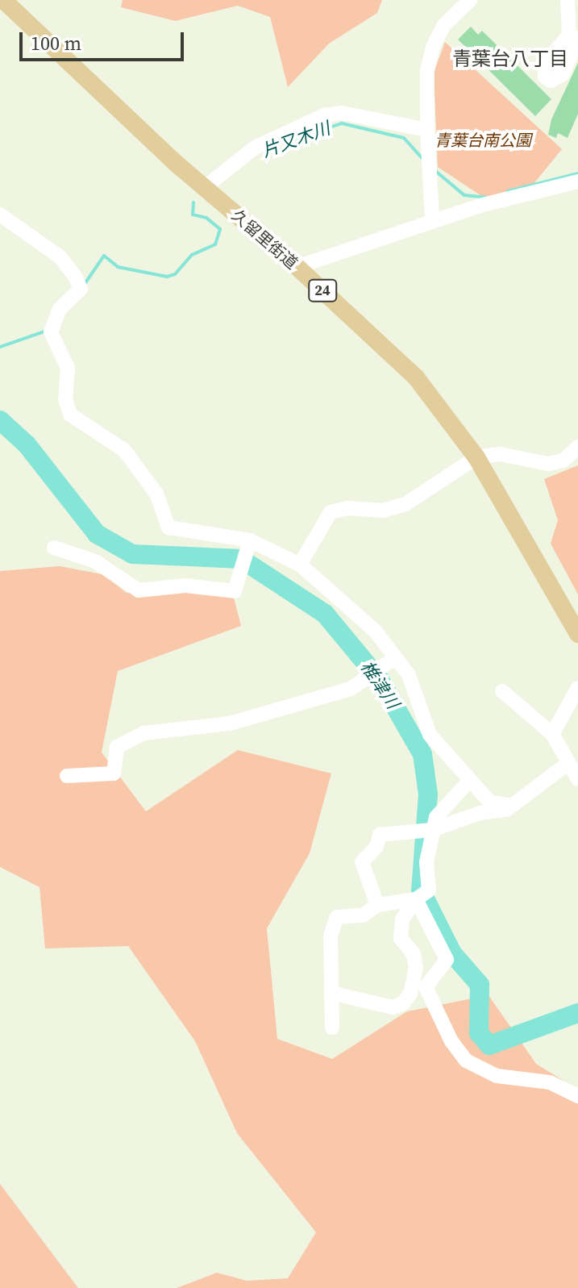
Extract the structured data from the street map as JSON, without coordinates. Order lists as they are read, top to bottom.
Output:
{
  "streets": {
    "main road": ["久留里街道", "24"]
  },
  "districts": ["青葉台八丁目"],
  "water": ["片又木川", "椎津川"],
  "parks": ["青葉台南公園"],
  "scale_bar": "100 m"
}
